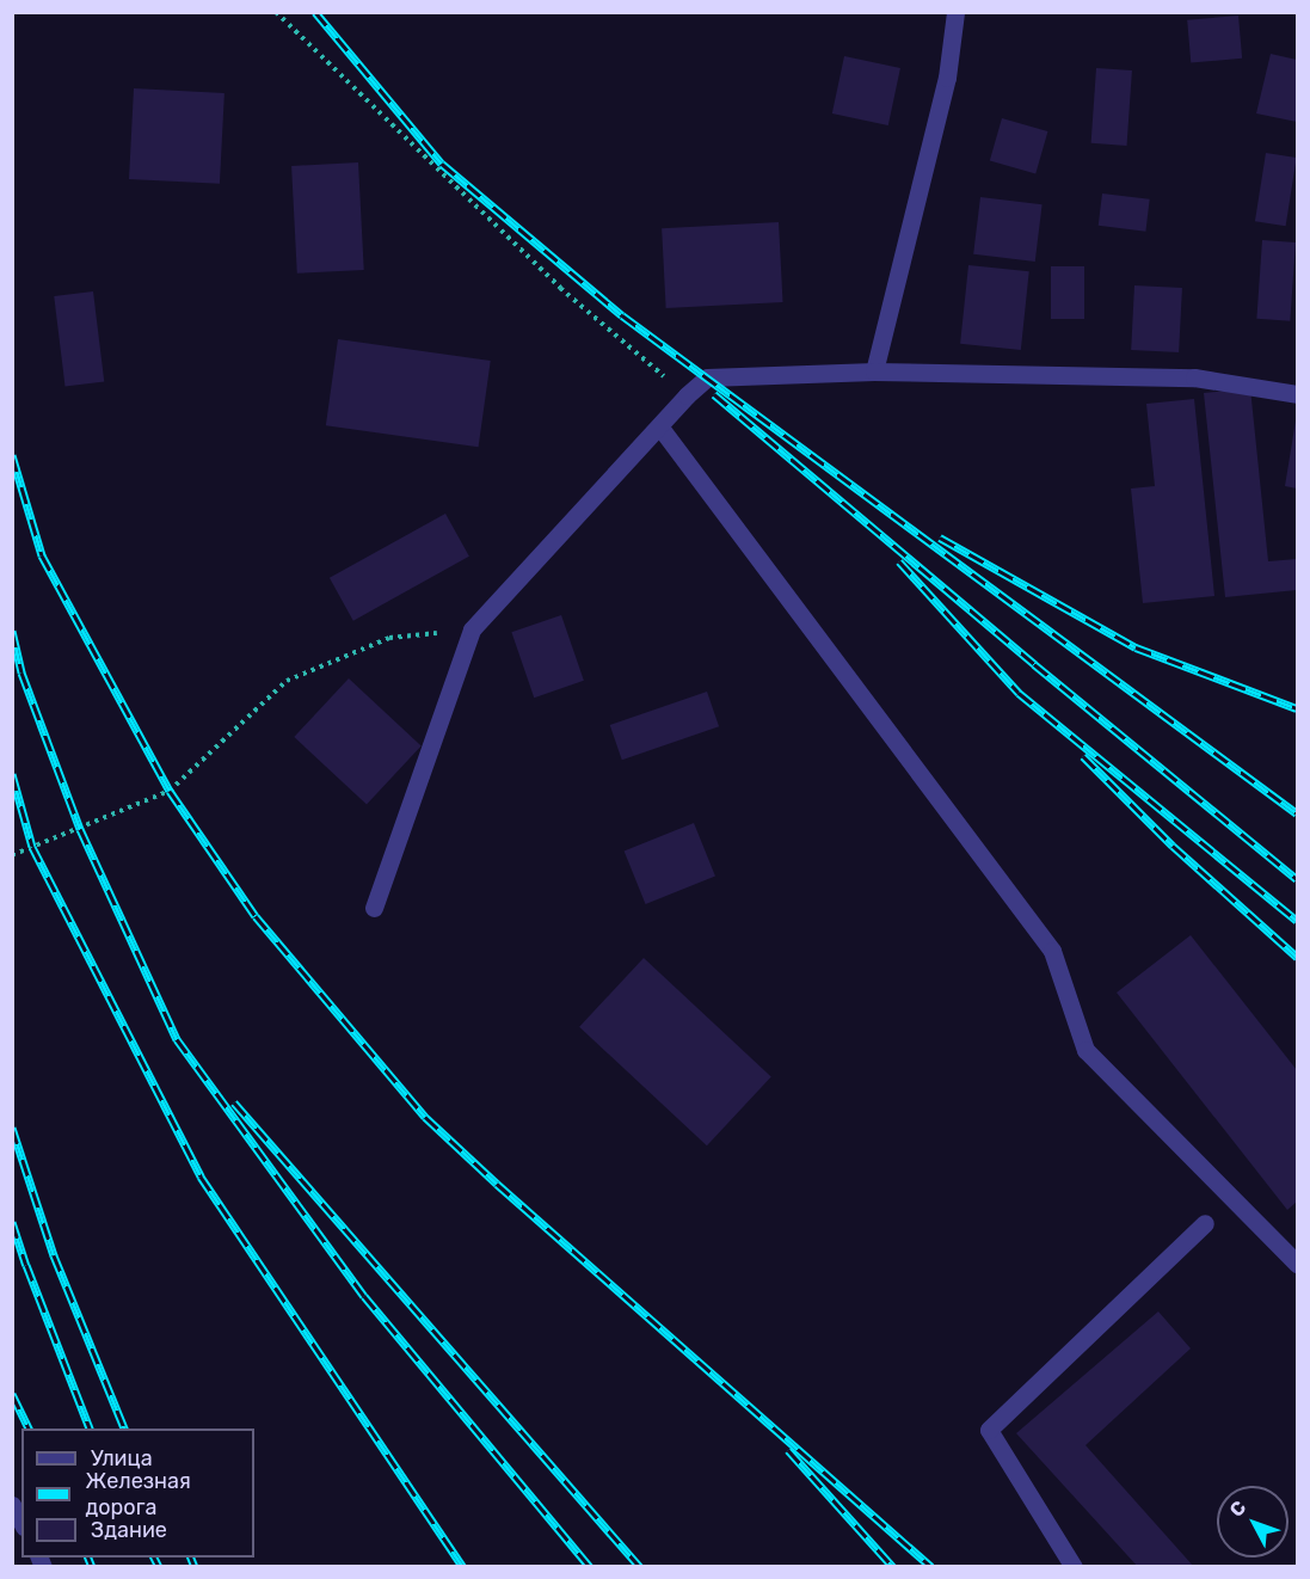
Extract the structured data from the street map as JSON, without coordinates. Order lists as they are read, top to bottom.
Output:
{
  "legend": ["Улица", "Железная дорога", "Здание"],
  "north": "top left"
}
